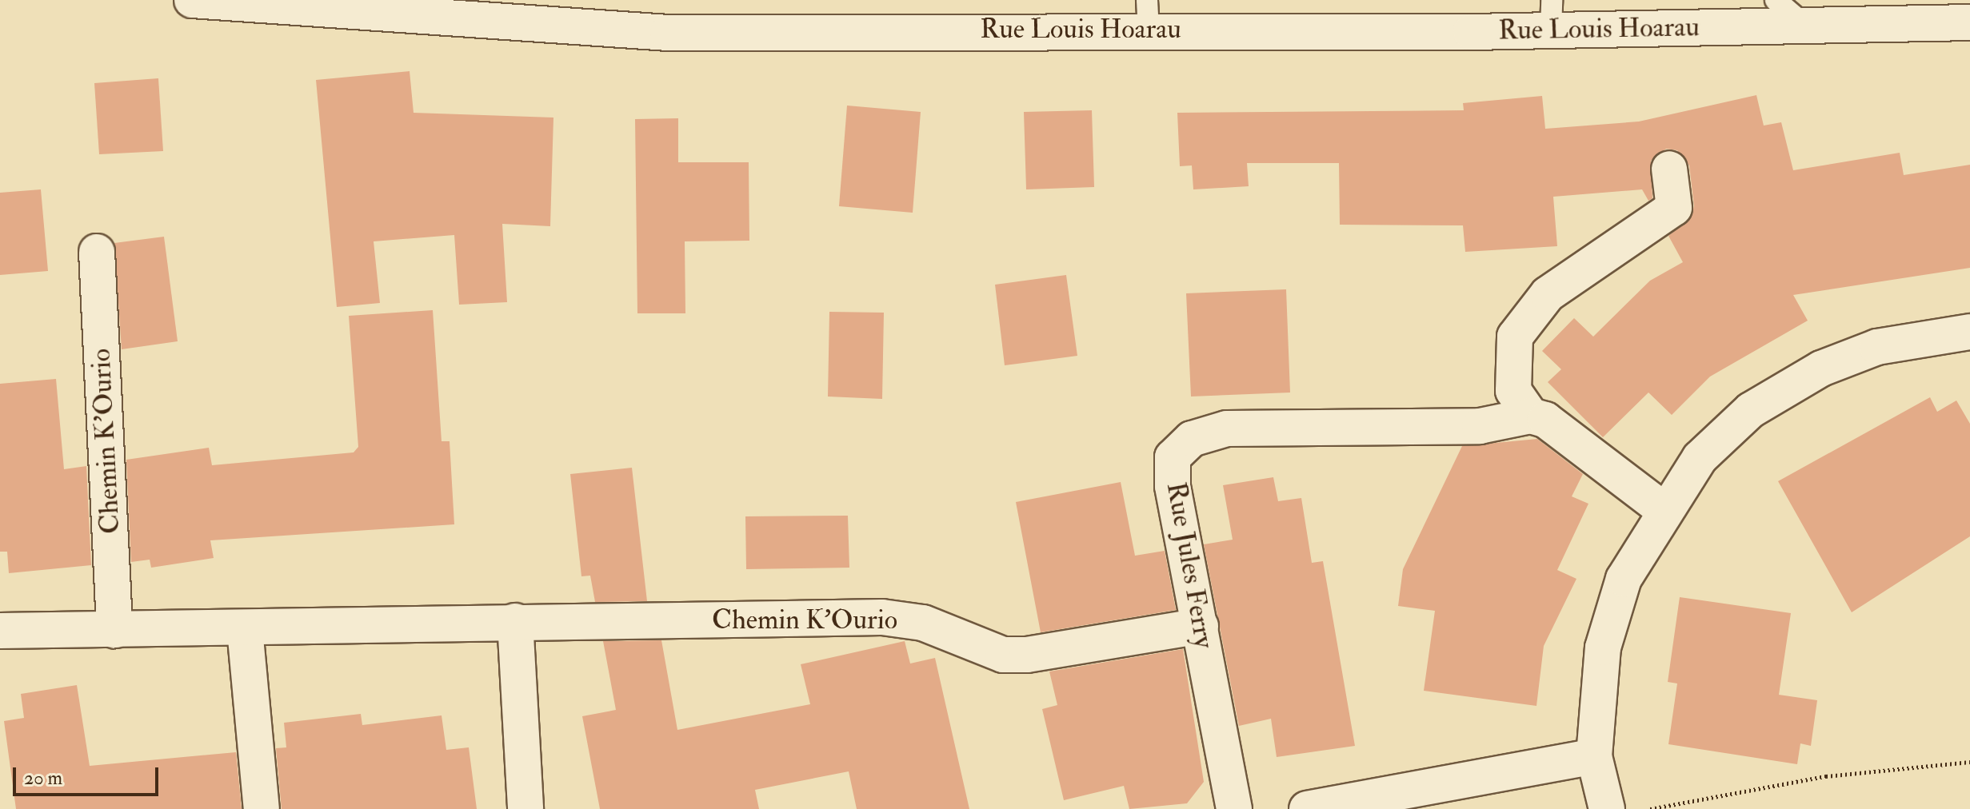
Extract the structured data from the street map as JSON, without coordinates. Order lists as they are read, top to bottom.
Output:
{
  "streets": {
    "street": ["Rue Louis Hoarau", "Chemin K'Ourio", "Rue Jules Ferry"]
  },
  "crossings": [
    ["Chemin K'Ourio", "Rue Jules Ferry"]
  ],
  "scale_bar": "20 m"
}
